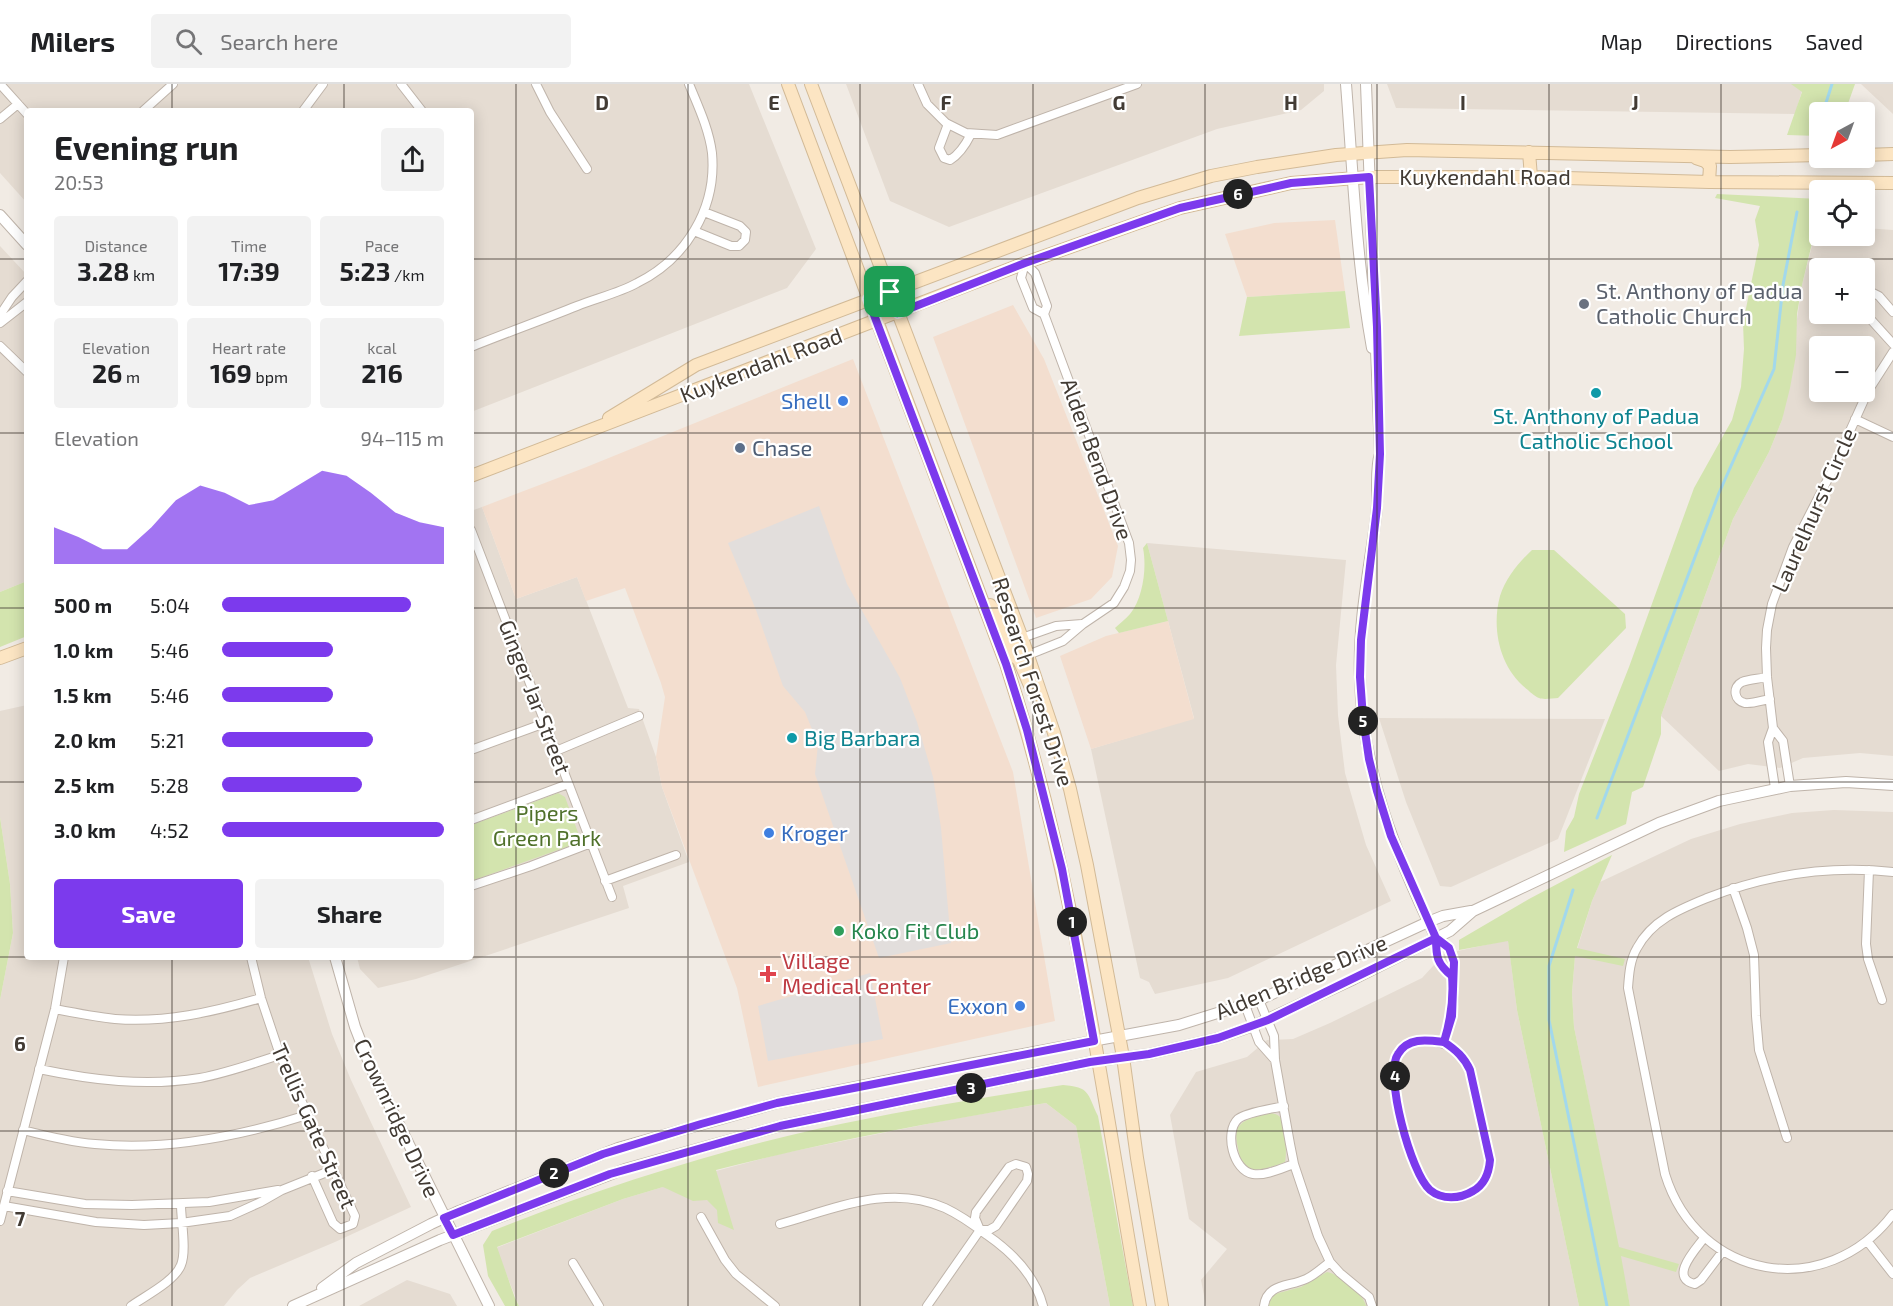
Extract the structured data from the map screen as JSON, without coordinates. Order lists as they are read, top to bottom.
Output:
{
  "streets": {
    "main road": ["Kuykendahl Road", "Research Forest Drive"],
    "street": [
      "Alden Bend Drive",
      "Laurelhurst Circle",
      "Ginger Jar Street",
      "Alden Bridge Drive",
      "Crownridge Drive",
      "Trellis Gate Street"
    ]
  },
  "crossings": [
    ["Kuykendahl Road", "Alden Bend Drive"],
    ["Kuykendahl Road", "Research Forest Drive"],
    ["Alden Bend Drive", "Research Forest Drive"],
    ["Laurelhurst Circle", "Alden Bridge Drive"],
    ["Research Forest Drive", "Alden Bridge Drive"],
    ["Alden Bridge Drive", "Crownridge Drive"]
  ],
  "parks": ["Pipers Green Park"],
  "places": {
    "other": [
      "St. Anthony of Padua Catholic Church",
      "St. Anthony of Padua Catholic School",
      "Shell",
      "Chase",
      "Big Barbara",
      "Kroger",
      "Koko Fit Club",
      "Exxon"
    ],
    "health": ["Village Medical Center"]
  },
  "north": "bottom left",
  "page": {
    "header": "Milers",
    "search": "Search here",
    "nav": ["Map", "Directions", "Saved"],
    "map_buttons": ["+", "−"],
    "heading": ["Evening run", "20:53"],
    "pins": [
      "6",
      "5",
      "1",
      "4",
      "3",
      "2"
    ],
    "stats": [
      ["Distance", "3.28 km"],
      ["Time", "17:39"],
      ["Pace", "5:23 /km"],
      ["Elevation", "26 m"],
      ["Heart rate", "169 bpm"],
      ["kcal", "216"]
    ],
    "chart": ["Elevation", "94–115 m"],
    "list": [
      {
        "name": "500 m",
        "note": "5:04"
      },
      {
        "name": "1.0 km",
        "note": "5:46"
      },
      {
        "name": "1.5 km",
        "note": "5:46"
      },
      {
        "name": "2.0 km",
        "note": "5:21"
      },
      {
        "name": "2.5 km",
        "note": "5:28"
      },
      {
        "name": "3.0 km",
        "note": "4:52"
      }
    ],
    "buttons": ["Save", "Share"]
  },
  "grid": {
    "columns": [
      "D",
      "E",
      "F",
      "G",
      "H",
      "I",
      "J"
    ],
    "rows": ["6", "7"]
  }
}
